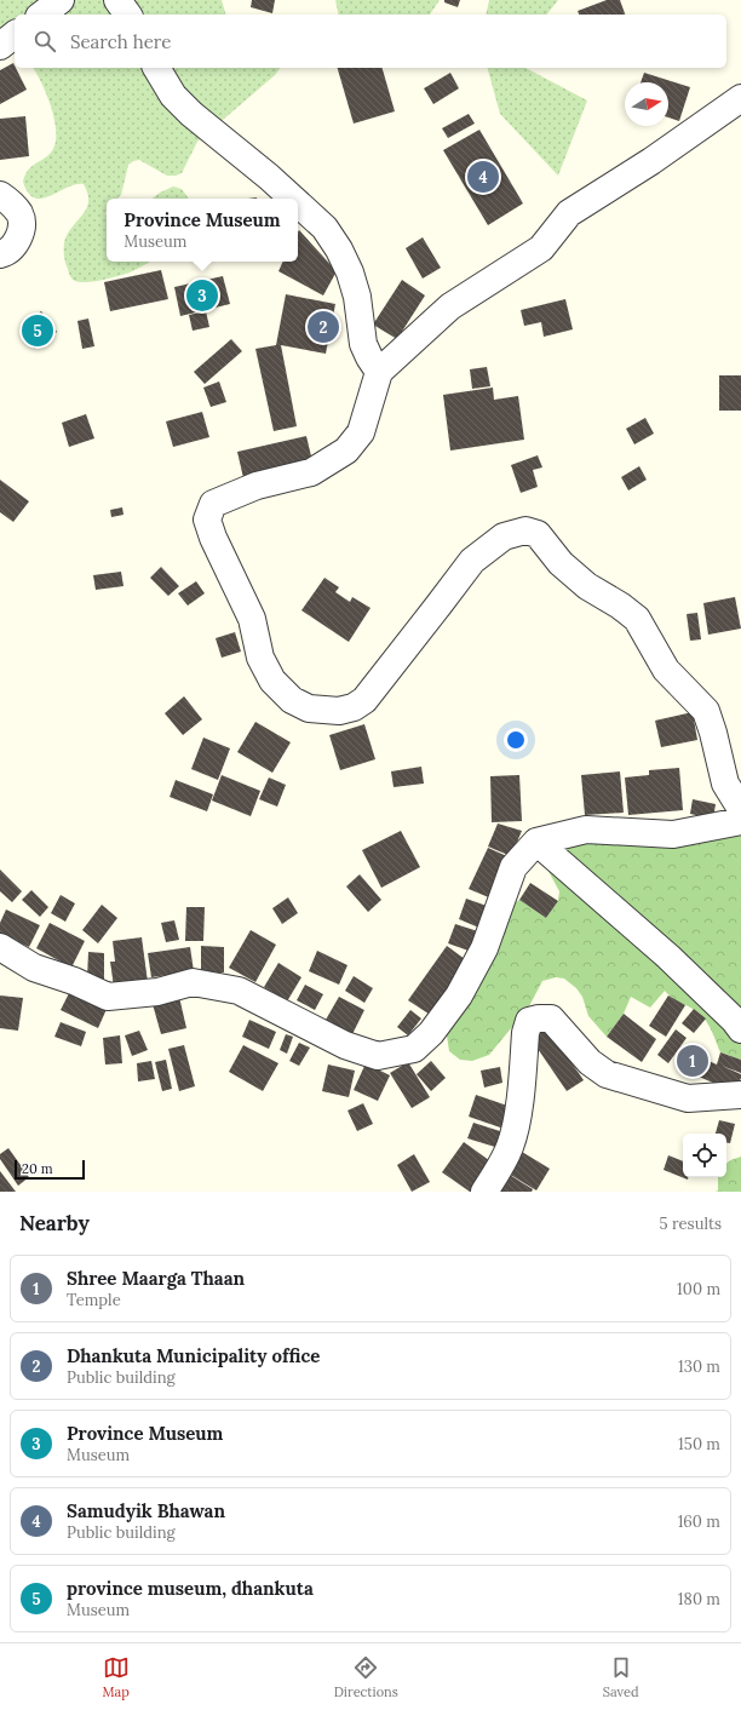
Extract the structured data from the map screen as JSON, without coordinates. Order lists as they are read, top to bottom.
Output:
{
  "scale_bar": "20 m",
  "north": "right",
  "page": {
    "search": "Search here",
    "pins": [
      "4",
      "3",
      "2",
      "5",
      "1"
    ],
    "popup": ["Province Museum", "Museum"],
    "scale": "20 m",
    "heading": ["Nearby", "5 results"],
    "list": [
      {
        "mark": "1",
        "name": "Shree Maarga Thaan",
        "note": "Temple",
        "value": "100 m"
      },
      {
        "mark": "2",
        "name": "Dhankuta Municipality office",
        "note": "Public building",
        "value": "130 m"
      },
      {
        "mark": "3",
        "name": "Province Museum",
        "note": "Museum",
        "value": "150 m"
      },
      {
        "mark": "4",
        "name": "Samudyik Bhawan",
        "note": "Public building",
        "value": "160 m"
      },
      {
        "mark": "5",
        "name": "province museum, dhankuta",
        "note": "Museum",
        "value": "180 m"
      }
    ],
    "nav": ["Map", "Directions", "Saved"]
  }
}
